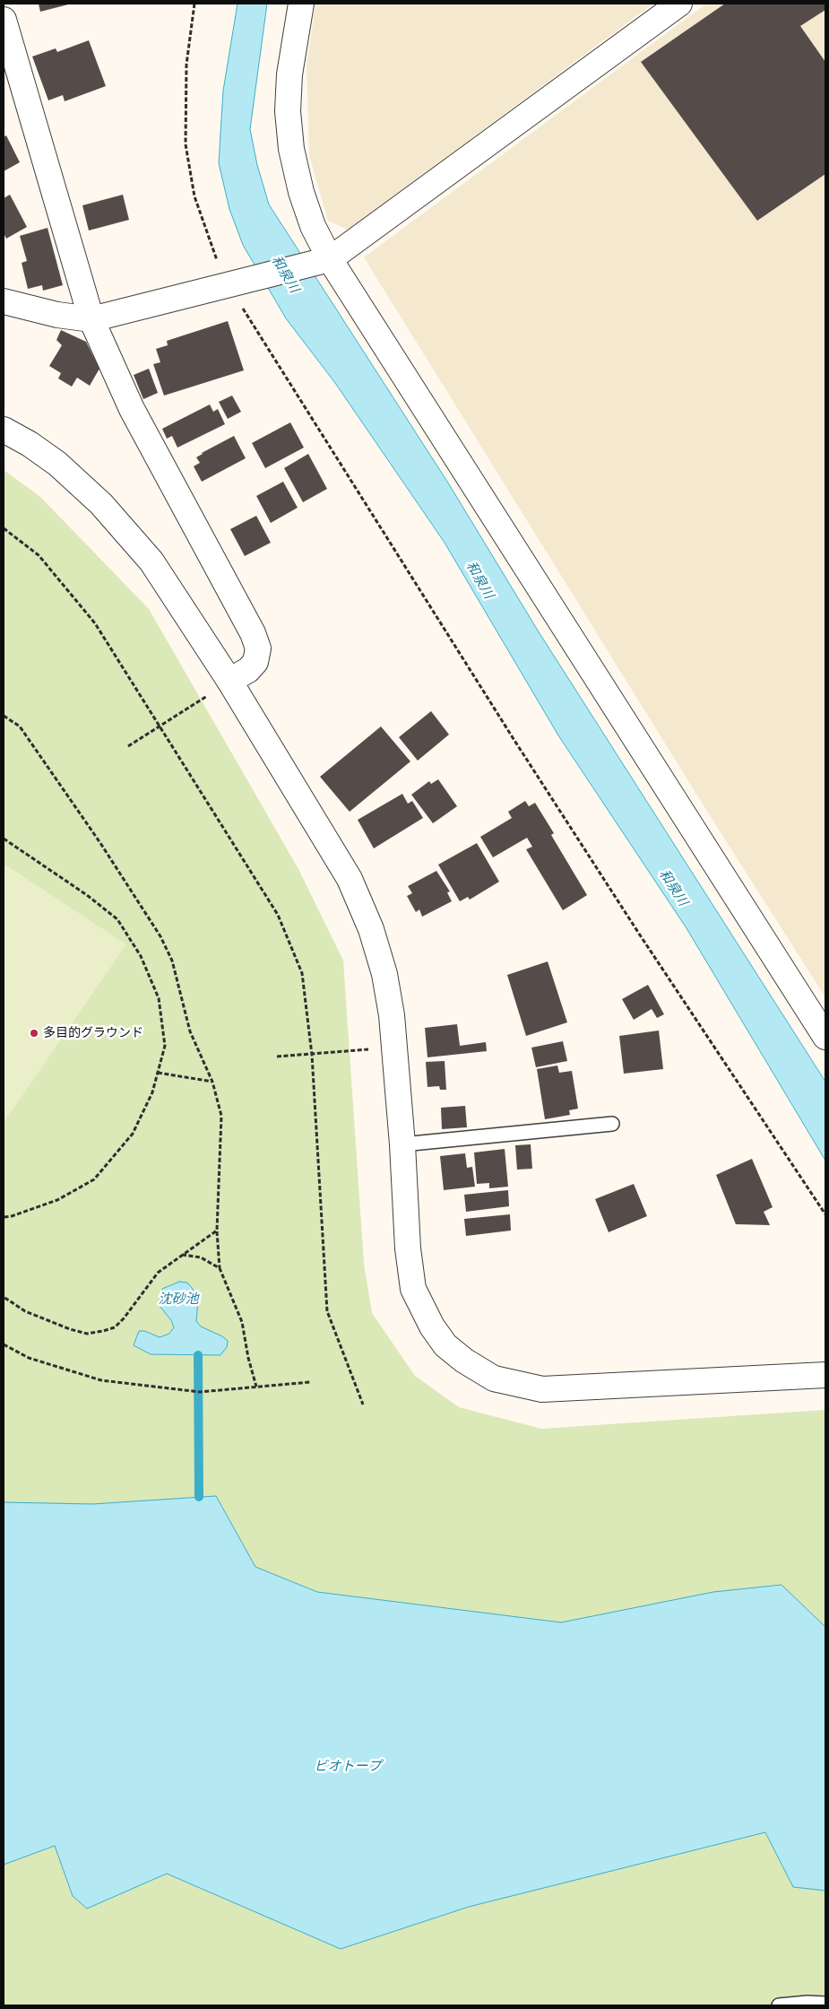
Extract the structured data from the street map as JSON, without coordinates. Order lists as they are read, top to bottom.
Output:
{
  "water": ["和泉川", "沈砂池", "ビオトープ"],
  "places": ["多目的グラウンド"]
}
